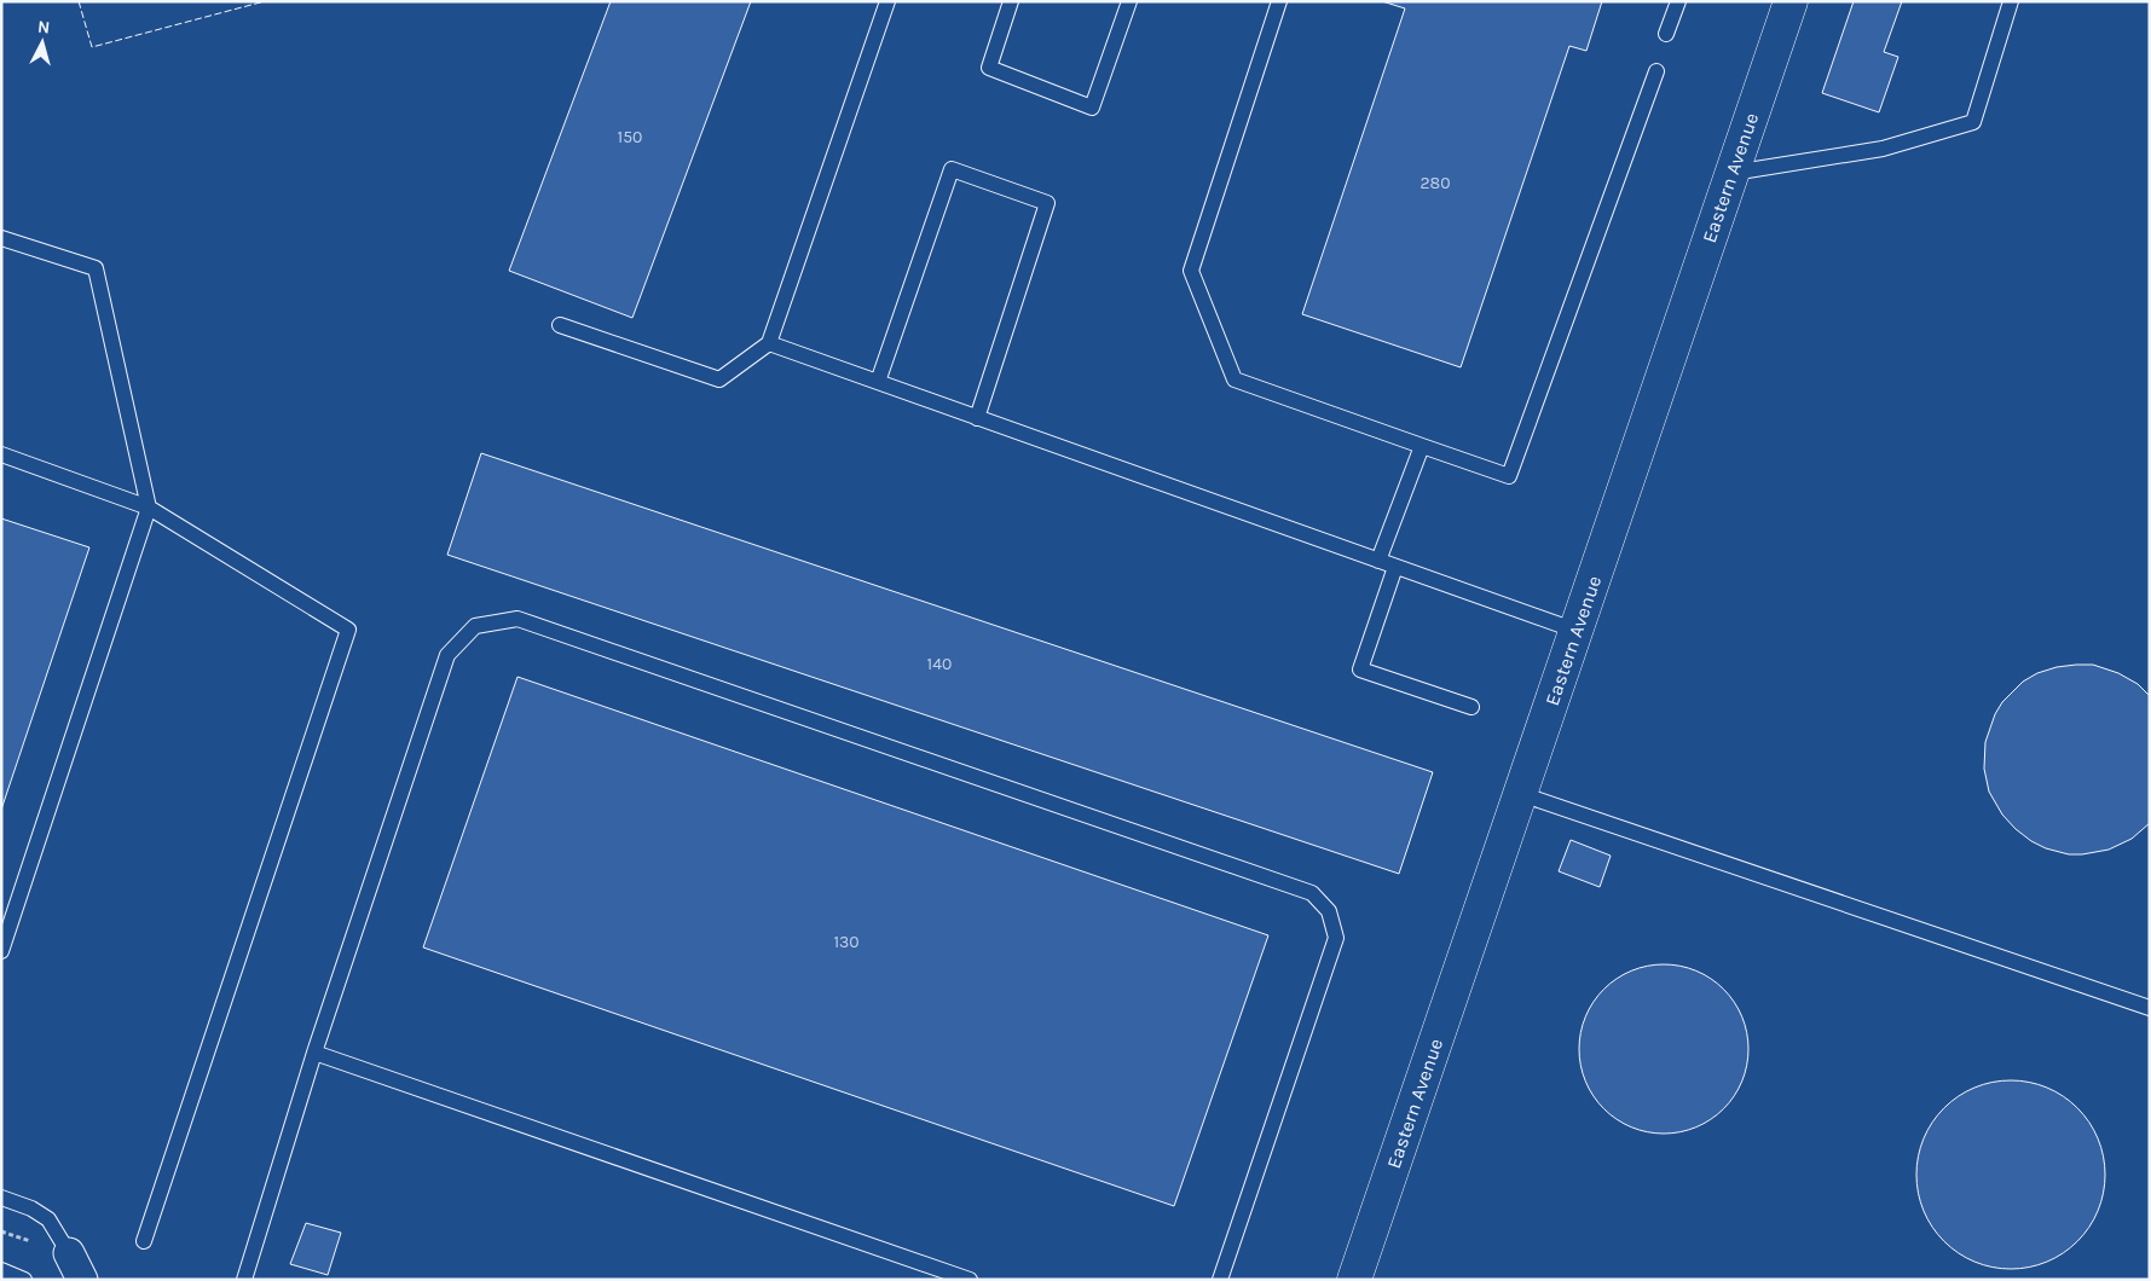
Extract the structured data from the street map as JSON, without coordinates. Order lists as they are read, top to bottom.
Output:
{
  "streets": {
    "main road": ["Eastern Avenue"]
  },
  "house_numbers": [
    "150",
    "280",
    "140",
    "130"
  ],
  "north": "top"
}
